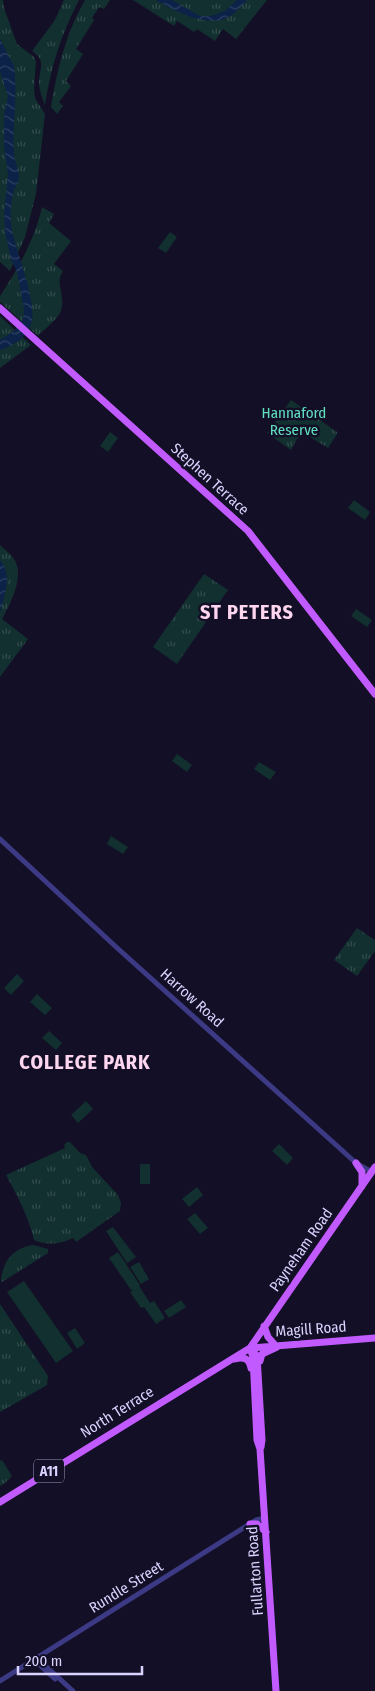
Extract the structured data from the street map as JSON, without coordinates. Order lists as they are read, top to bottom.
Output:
{
  "streets": {
    "main road": [
      "Stephen Terrace",
      "Payneham Road",
      "Magill Road",
      "North Terrace",
      "A11",
      "Fullarton Road"
    ],
    "street": ["Harrow Road", "Rundle Street"]
  },
  "crossings": [
    ["Harrow Road", "Payneham Road"],
    ["Payneham Road", "Magill Road"],
    ["Payneham Road", "North Terrace"],
    ["Payneham Road", "Fullarton Road"],
    ["Magill Road", "North Terrace"],
    ["Magill Road", "Fullarton Road"],
    ["North Terrace", "Fullarton Road"],
    ["Fullarton Road", "Rundle Street"]
  ],
  "districts": ["ST PETERS", "COLLEGE PARK"],
  "parks": ["Hannaford Reserve"],
  "scale_bar": "200 m"
}
